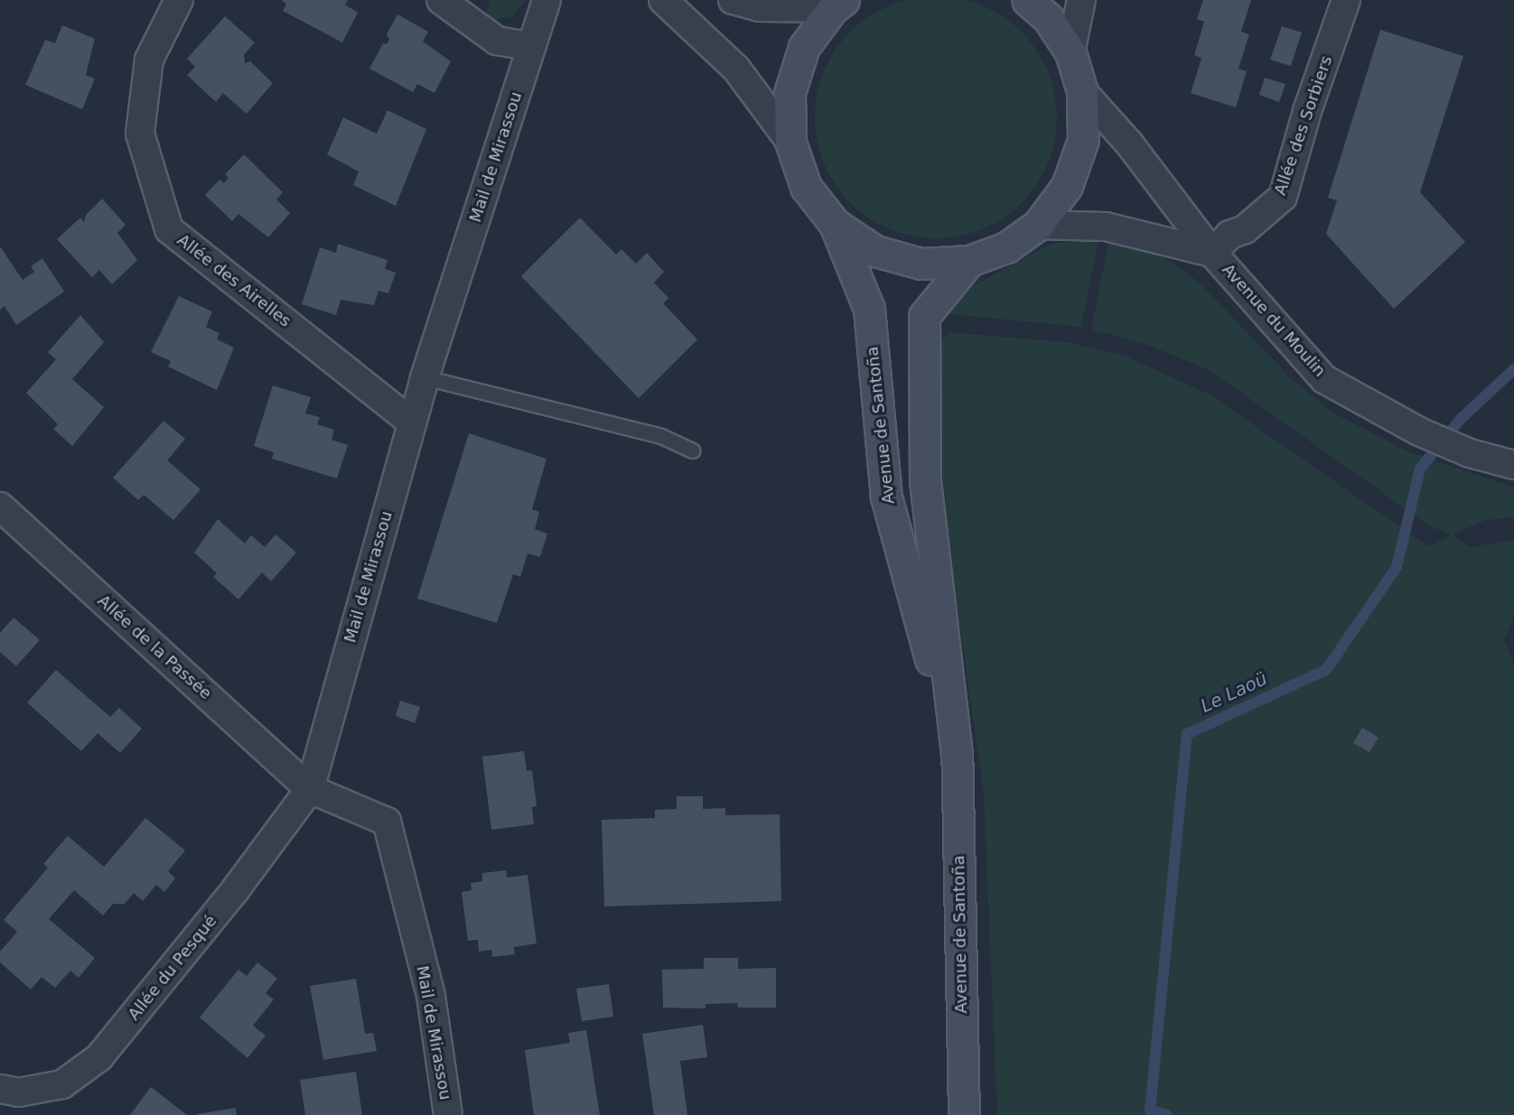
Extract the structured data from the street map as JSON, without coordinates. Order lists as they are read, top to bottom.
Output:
{
  "streets": {
    "main road": ["Avenue de Santoña"],
    "street": [
      "Allée des Sorbiers",
      "Mail de Mirassou",
      "Allée des Airelles",
      "Avenue du Moulin",
      "Allée de la Passée",
      "Allée du Pesqué"
    ]
  },
  "crossings": [
    ["Allée des Sorbiers", "Avenue du Moulin"],
    ["Mail de Mirassou", "Allée des Airelles"],
    ["Mail de Mirassou", "Allée de la Passée"],
    ["Mail de Mirassou", "Allée du Pesqué"],
    ["Allée de la Passée", "Allée du Pesqué"]
  ],
  "water": ["Le Laoü"]
}
